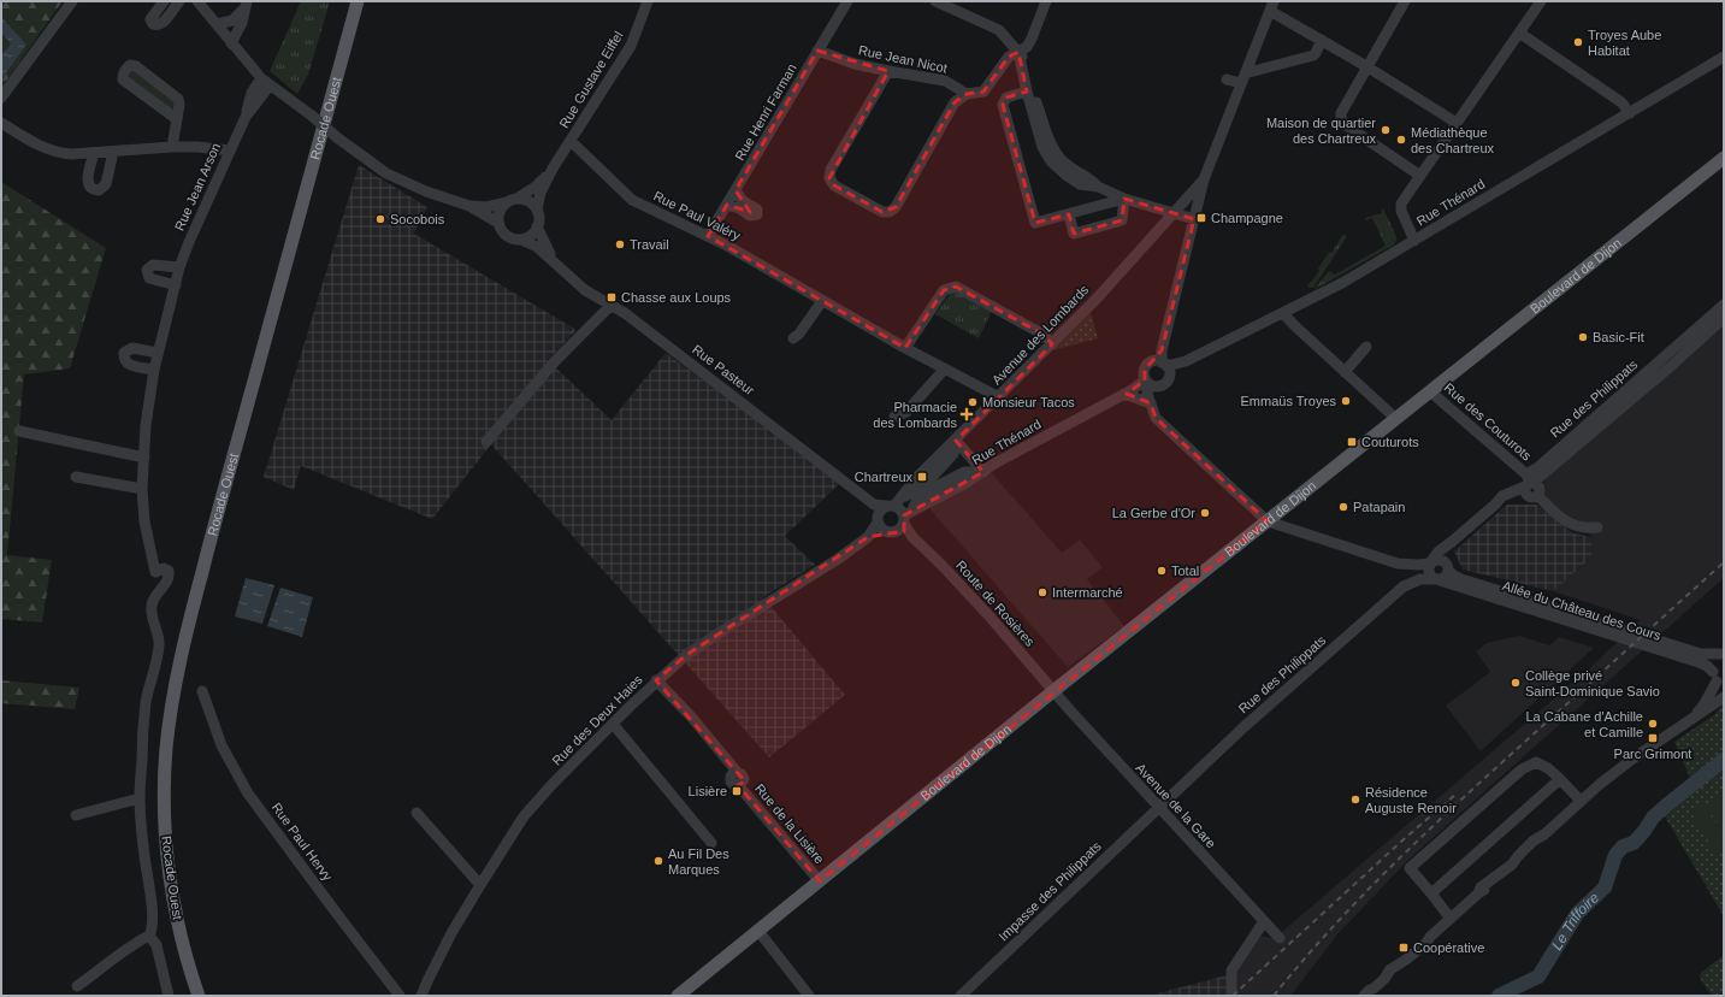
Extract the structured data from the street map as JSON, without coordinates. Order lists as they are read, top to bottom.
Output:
{
  "streets": {
    "main road": ["Rocade Ouest", "Boulevard de Dijon"],
    "street": [
      "Rue Jean Nicot",
      "Rue Gustave Eiffel",
      "Rue Henri Farman",
      "Rue Jean Arson",
      "Rue Thénard",
      "Rue Paul Valéry",
      "Avenue des Lombards",
      "Rue Pasteur",
      "Rue des Philippats",
      "Rue des Couturots",
      "Route de Rosières",
      "Allée du Château des Cours",
      "Rue des Deux Haies",
      "Avenue de la Gare",
      "Rue de la Lisière",
      "Rue Paul Hervy",
      "Impasse des Philippats"
    ]
  },
  "crossings": [
    ["Rue Jean Nicot", "Rue Henri Farman"],
    ["Rue Gustave Eiffel", "Rue Paul Valéry"],
    ["Rue Gustave Eiffel", "Rue Pasteur"],
    ["Rue Henri Farman", "Rue Paul Valéry"],
    ["Rue Thénard", "Avenue des Lombards"],
    ["Rue Thénard", "Rue Pasteur"],
    ["Rue Thénard", "Route de Rosières"],
    ["Rue Thénard", "Rue des Deux Haies"],
    ["Rue Paul Valéry", "Avenue des Lombards"],
    ["Boulevard de Dijon", "Rue des Couturots"],
    ["Boulevard de Dijon", "Route de Rosières"],
    ["Boulevard de Dijon", "Allée du Château des Cours"],
    ["Boulevard de Dijon", "Avenue de la Gare"],
    ["Boulevard de Dijon", "Rue de la Lisière"],
    ["Rue Pasteur", "Route de Rosières"],
    ["Rue Pasteur", "Rue des Deux Haies"],
    ["Rue des Philippats", "Rue des Couturots"],
    ["Rue des Philippats", "Allée du Château des Cours"],
    ["Rue des Philippats", "Avenue de la Gare"],
    ["Rue des Philippats", "Impasse des Philippats"],
    ["Route de Rosières", "Rue des Deux Haies"],
    ["Route de Rosières", "Avenue de la Gare"],
    ["Rue des Deux Haies", "Rue de la Lisière"],
    ["Avenue de la Gare", "Impasse des Philippats"]
  ],
  "water": ["Le Triffoire"],
  "places": {
    "other": [
      "Troyes Aube Habitat",
      "Maison de quartier des Chartreux",
      "Médiathèque des Chartreux",
      "Socobois",
      "Travail",
      "Basic-Fit",
      "Emmaüs Troyes",
      "Monsieur Tacos",
      "Patapain",
      "La Gerbe d'Or",
      "Total",
      "Intermarché",
      "Collège privé Saint-Dominique Savio",
      "La Cabane d'Achille et Camille",
      "Résidence Auguste Renoir",
      "Au Fil Des Marques"
    ],
    "transit": [
      "Champagne",
      "Chasse aux Loups",
      "Couturots",
      "Chartreux",
      "Parc Grimont",
      "Lisière",
      "Coopérative"
    ],
    "health": ["Pharmacie des Lombards"]
  }
}
